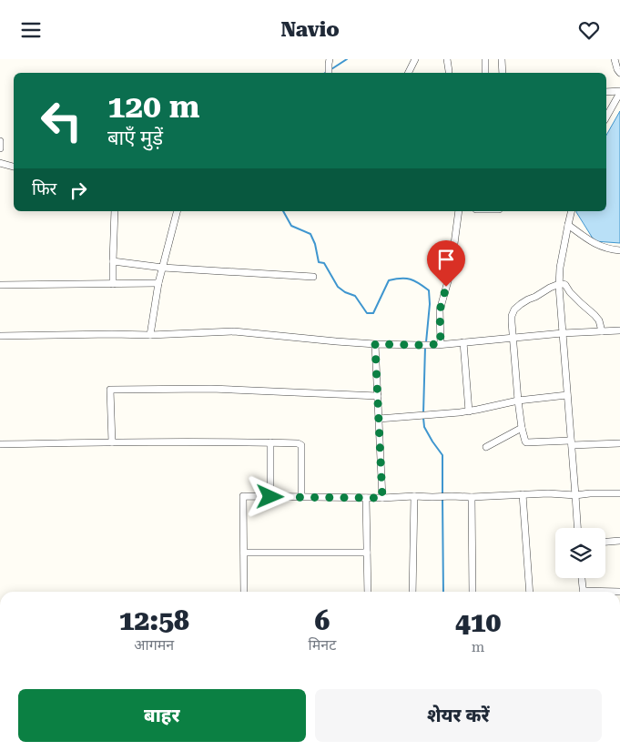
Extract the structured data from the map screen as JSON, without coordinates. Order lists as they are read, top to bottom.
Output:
{
  "page": {
    "header": "Navio",
    "turn": ["120 m", "बाएँ मुड़ें"],
    "then": "फिर",
    "eta": [
      "12:58",
      "आगमन",
      "6",
      "मिनट",
      "410",
      "m"
    ],
    "buttons": ["बाहर", "शेयर करें"]
  }
}
